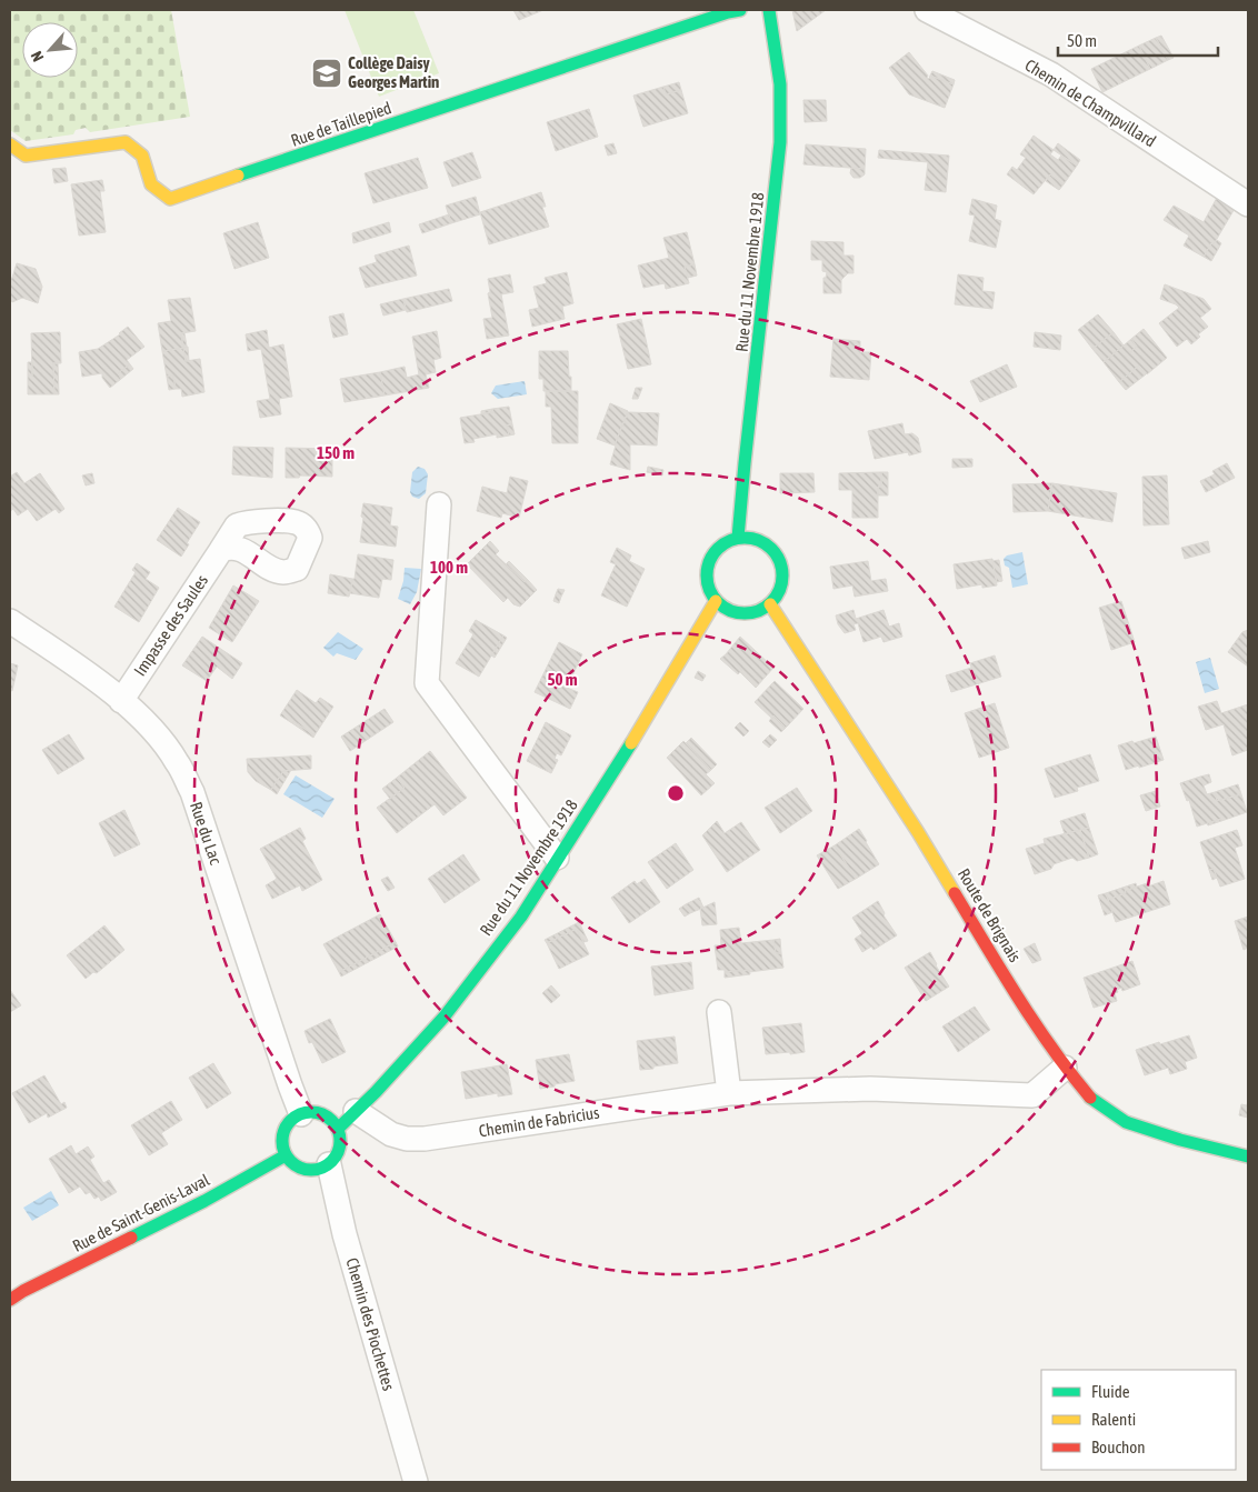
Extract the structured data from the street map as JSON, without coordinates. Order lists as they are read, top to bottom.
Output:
{
  "streets": {
    "street": [
      "Chemin de Champvillard",
      "Rue de Taillepied",
      "Rue du 11 Novembre 1918",
      "Impasse des Saules",
      "Rue du Lac",
      "Route de Brignais",
      "Chemin de Fabricius",
      "Rue de Saint-Genis-Laval",
      "Chemin des Piochettes"
    ]
  },
  "crossings": [
    ["Rue du 11 Novembre 1918", "Rue du Lac"],
    ["Rue du 11 Novembre 1918", "Route de Brignais"],
    ["Rue du 11 Novembre 1918", "Chemin de Fabricius"],
    ["Rue du 11 Novembre 1918", "Rue de Saint-Genis-Laval"],
    ["Rue du 11 Novembre 1918", "Chemin des Piochettes"],
    ["Impasse des Saules", "Rue du Lac"],
    ["Rue du Lac", "Rue de Saint-Genis-Laval"],
    ["Rue du Lac", "Chemin des Piochettes"],
    ["Route de Brignais", "Chemin de Fabricius"],
    ["Rue de Saint-Genis-Laval", "Chemin des Piochettes"]
  ],
  "places": {
    "school or university": ["Collège Daisy Georges Martin"]
  },
  "legend": ["Fluide", "Ralenti", "Bouchon"],
  "scale_bar": "50 m",
  "north": "bottom left",
  "rings": ["150 m", "100 m", "50 m"]
}
